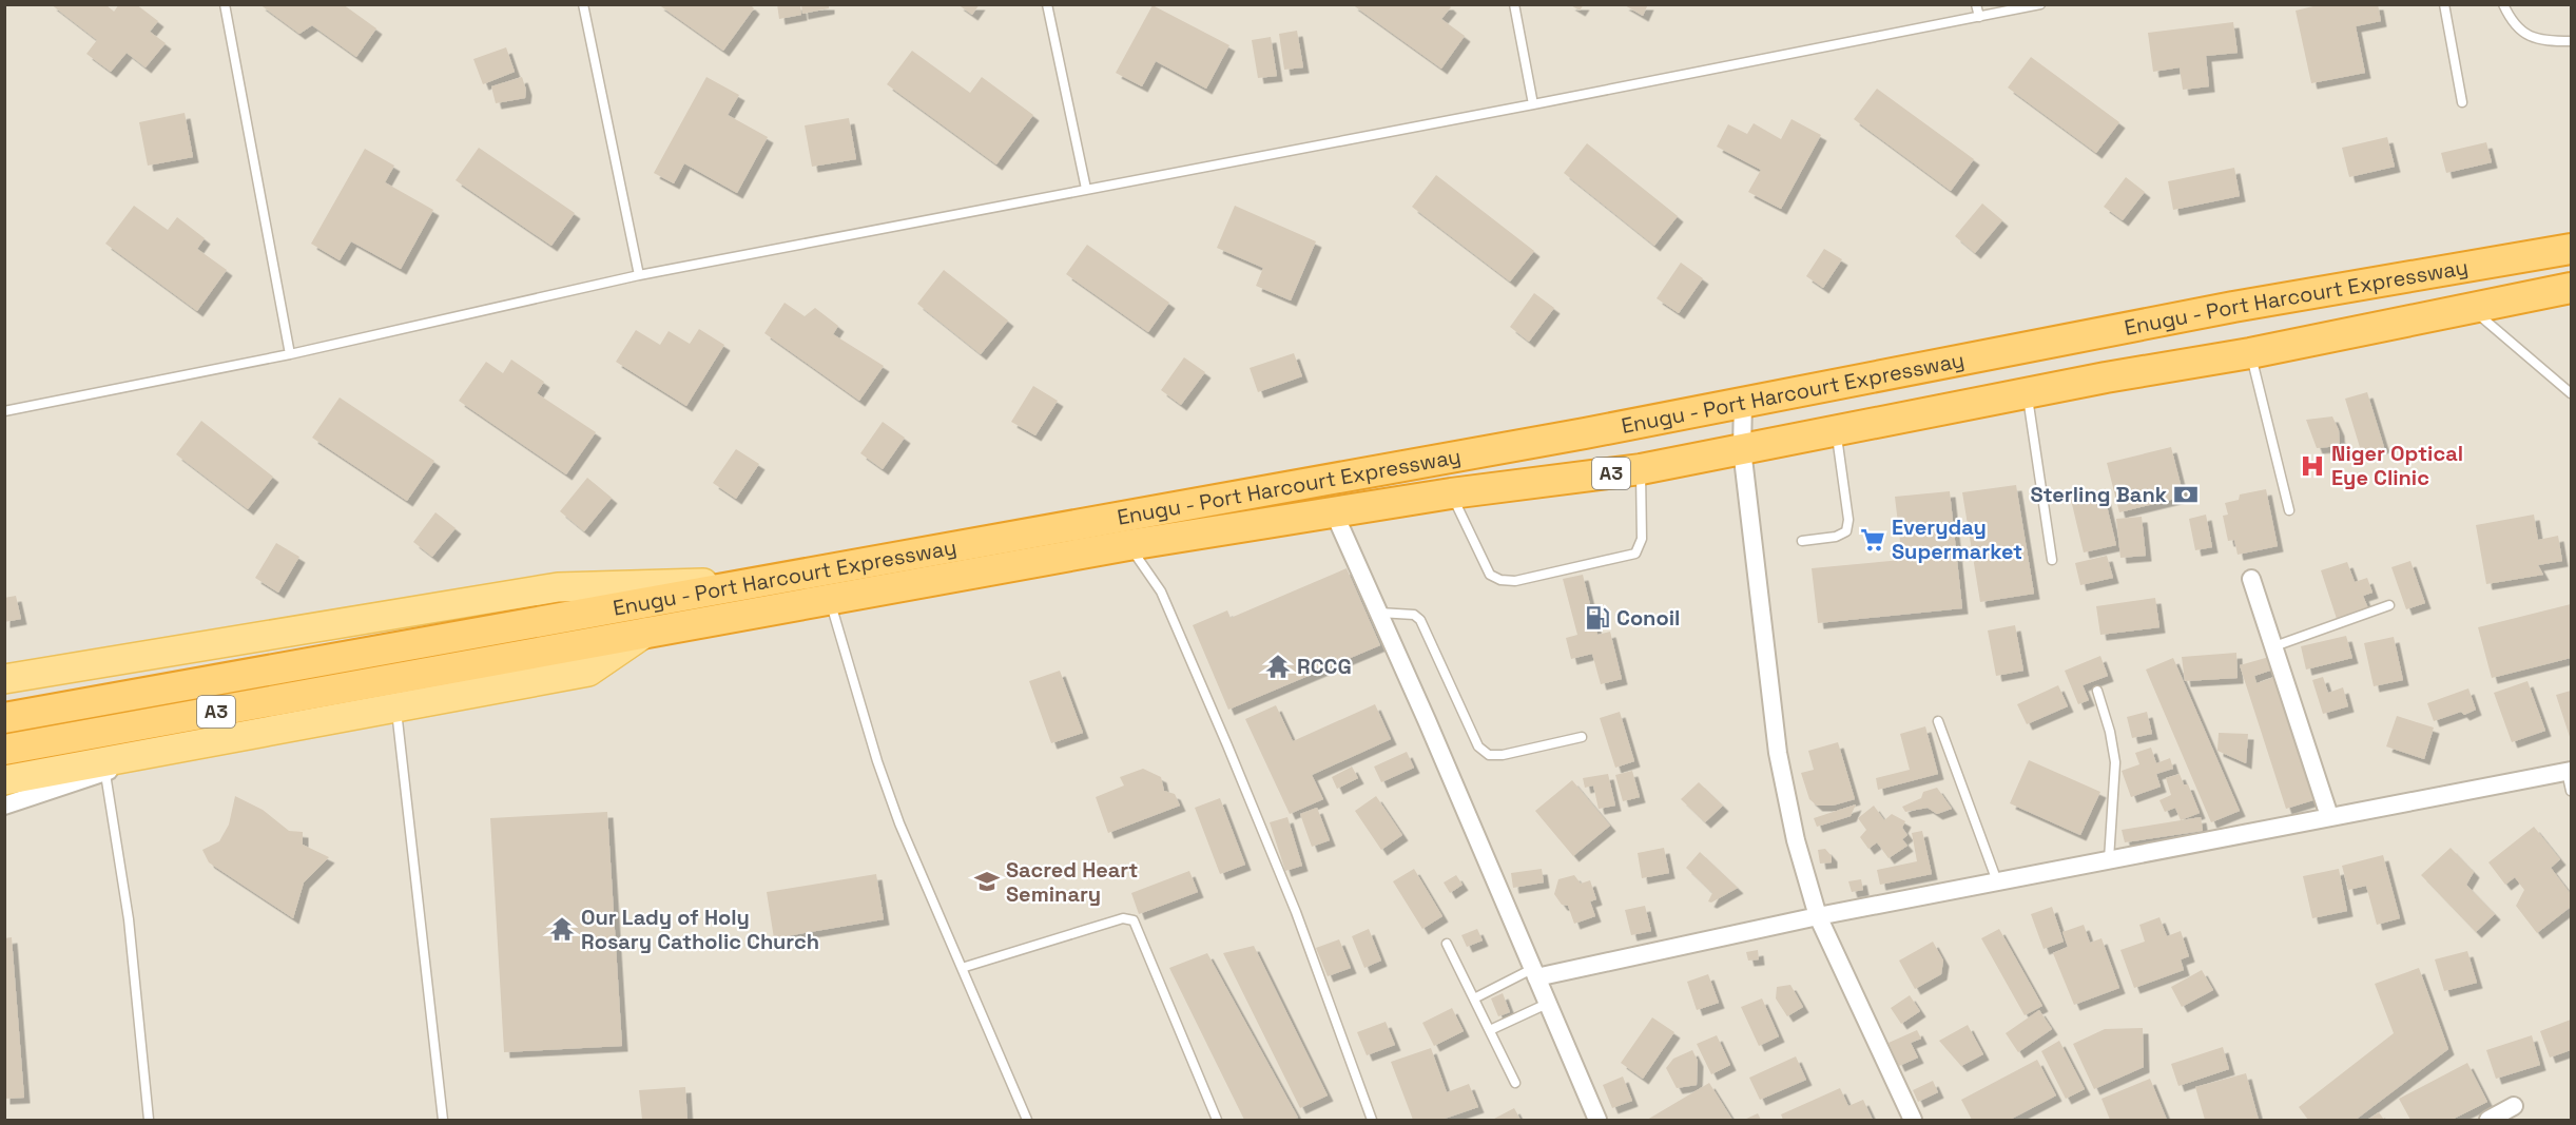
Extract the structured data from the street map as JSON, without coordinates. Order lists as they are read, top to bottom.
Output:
{
  "streets": {
    "highway": ["Enugu - Port Harcourt Expressway", "A3"]
  },
  "places": {
    "hospital": ["Niger Optical Eye Clinic"],
    "bank": ["Sterling Bank"],
    "supermarket": ["Everyday Supermarket"],
    "fuel station": ["Conoil"],
    "temple": ["RCCG", "Our Lady of Holy Rosary Catholic Church"],
    "school or university": ["Sacred Heart Seminary"]
  }
}
